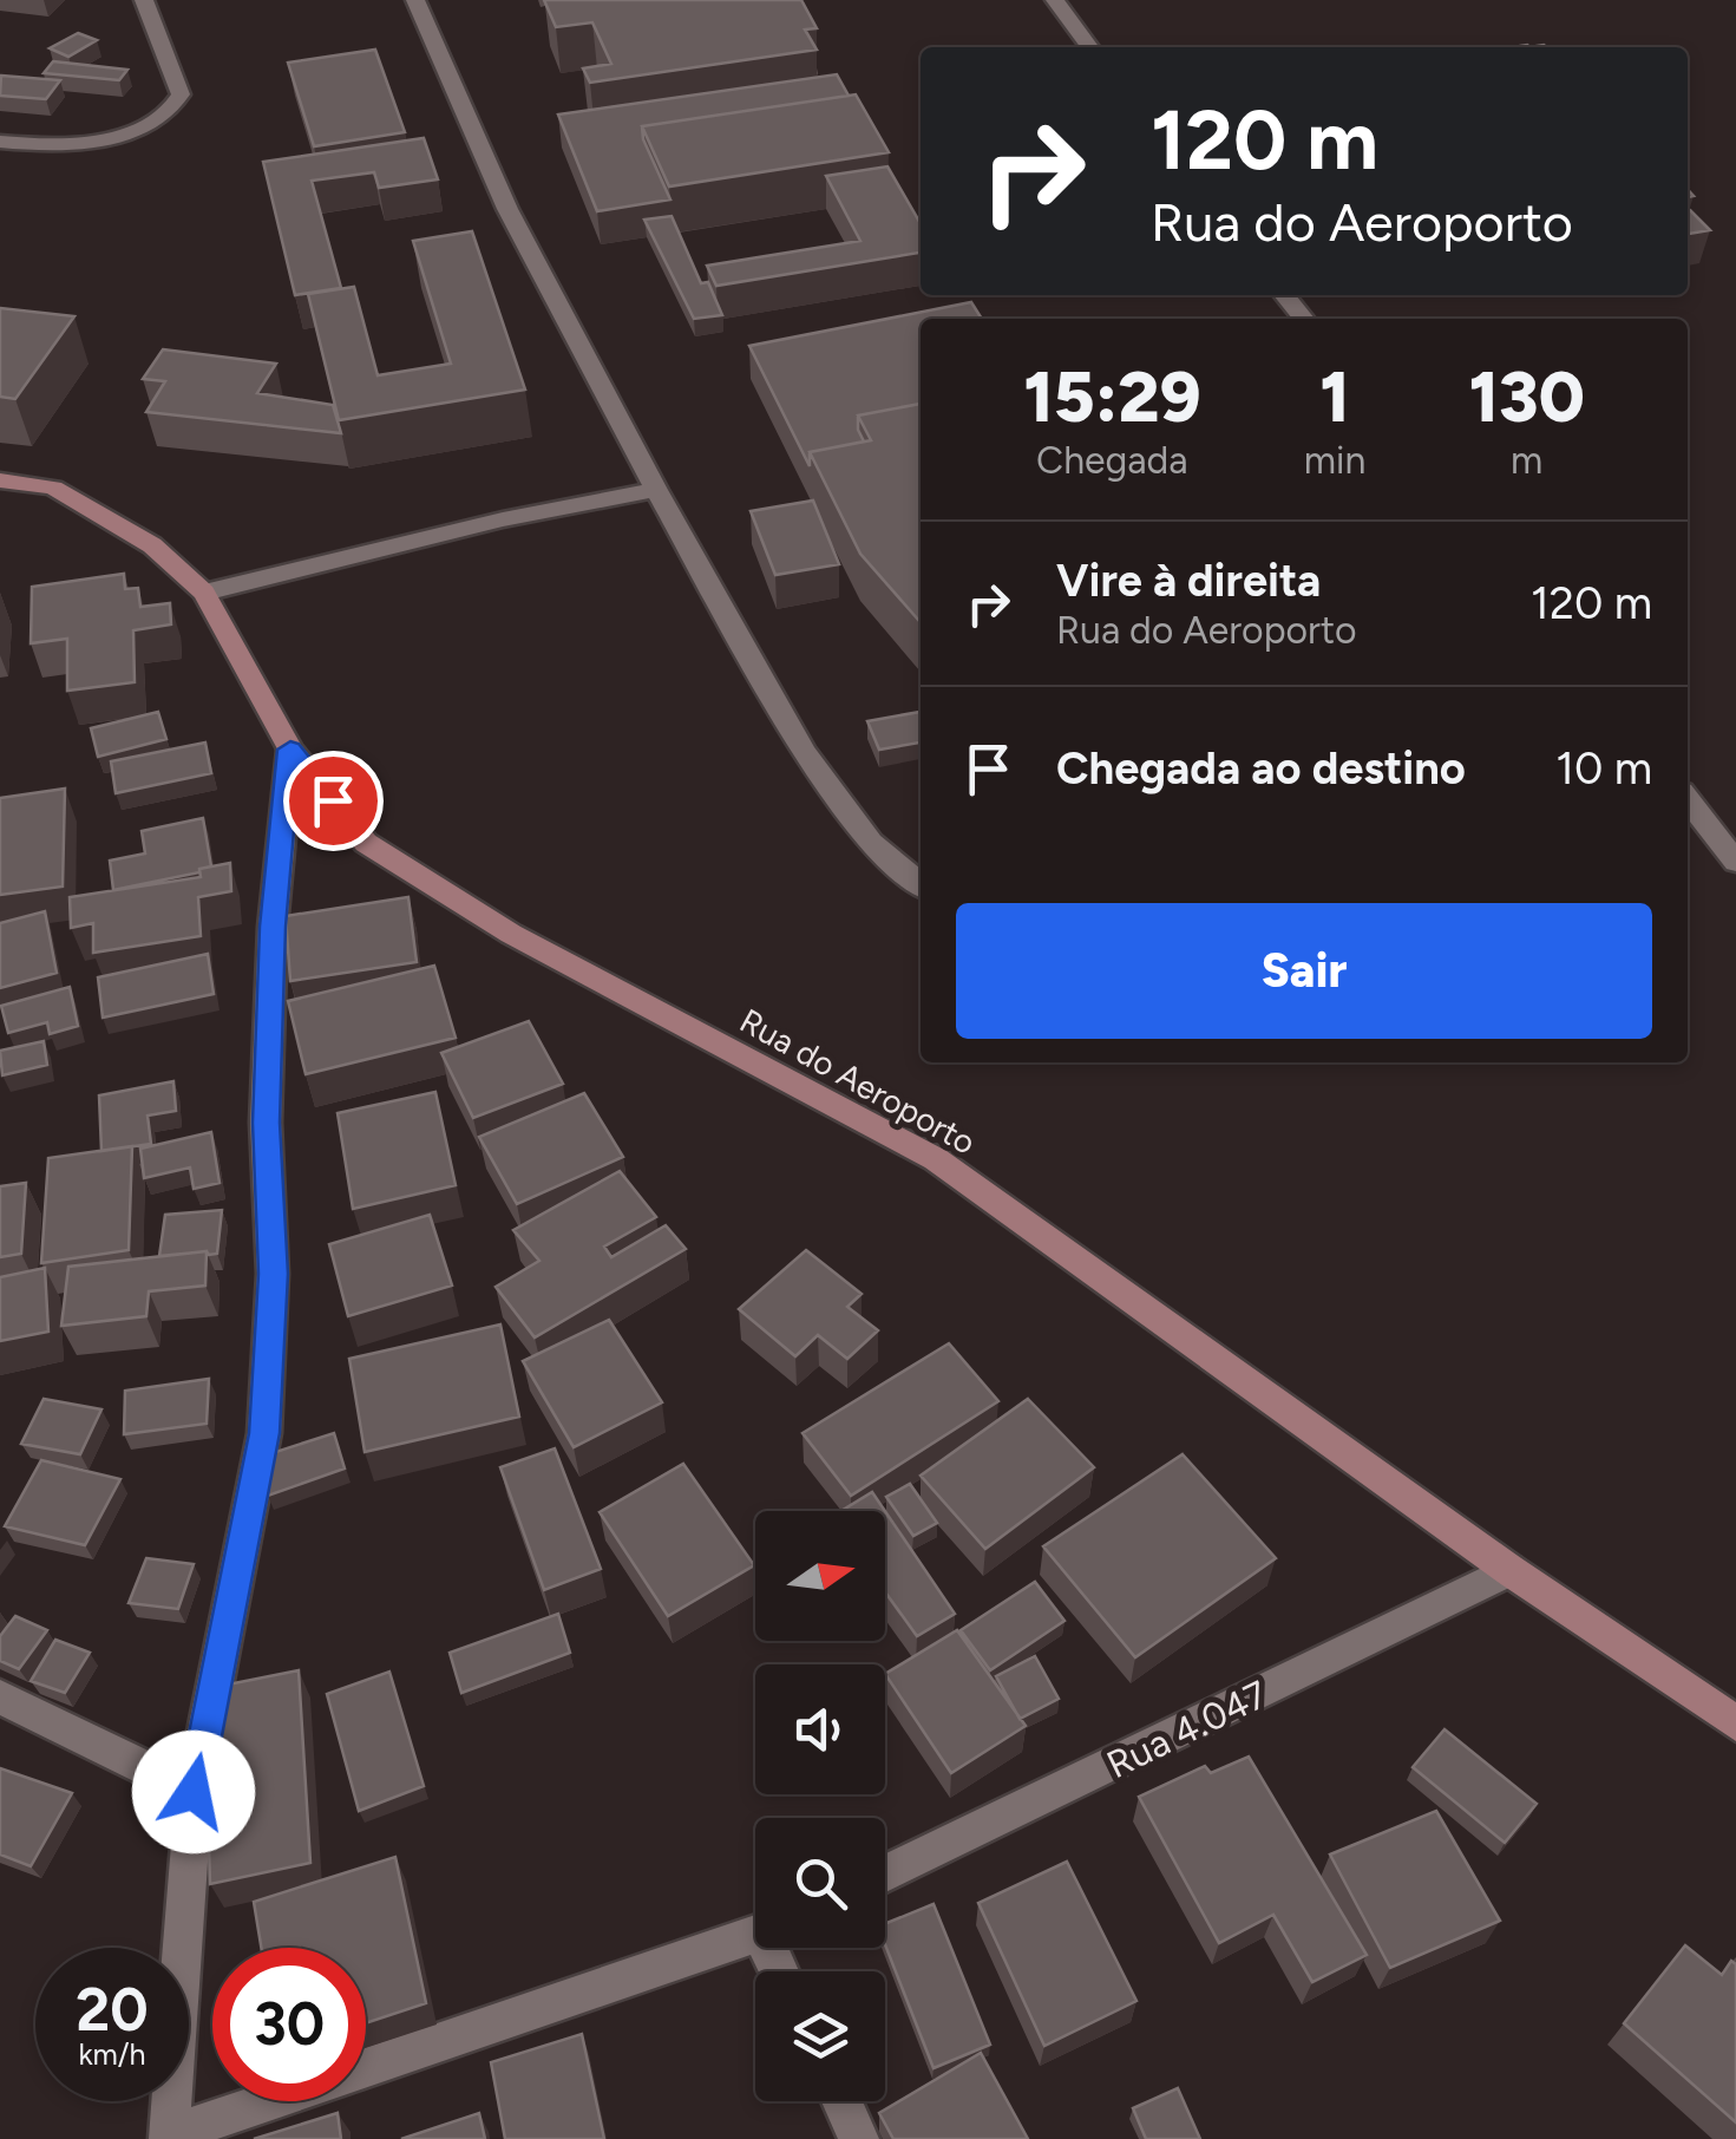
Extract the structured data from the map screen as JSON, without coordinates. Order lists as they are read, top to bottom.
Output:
{
  "streets": {
    "main road": ["Rua do Aeroporto"],
    "street": ["Rua 4.047"]
  },
  "crossings": [
    ["Rua do Aeroporto", "Rua 4.047"]
  ],
  "north": "right",
  "page": {
    "turn": ["120 m", "Rua do Aeroporto"],
    "eta": [
      "15:29",
      "Chegada",
      "1",
      "min",
      "130",
      "m"
    ],
    "list": [
      {
        "name": "Vire à direita",
        "note": "Rua do Aeroporto",
        "value": "120 m"
      },
      {
        "name": "Chegada ao destino",
        "value": "10 m"
      }
    ],
    "buttons": "Sair",
    "speed": "20 km/h",
    "limit": "30"
  }
}
